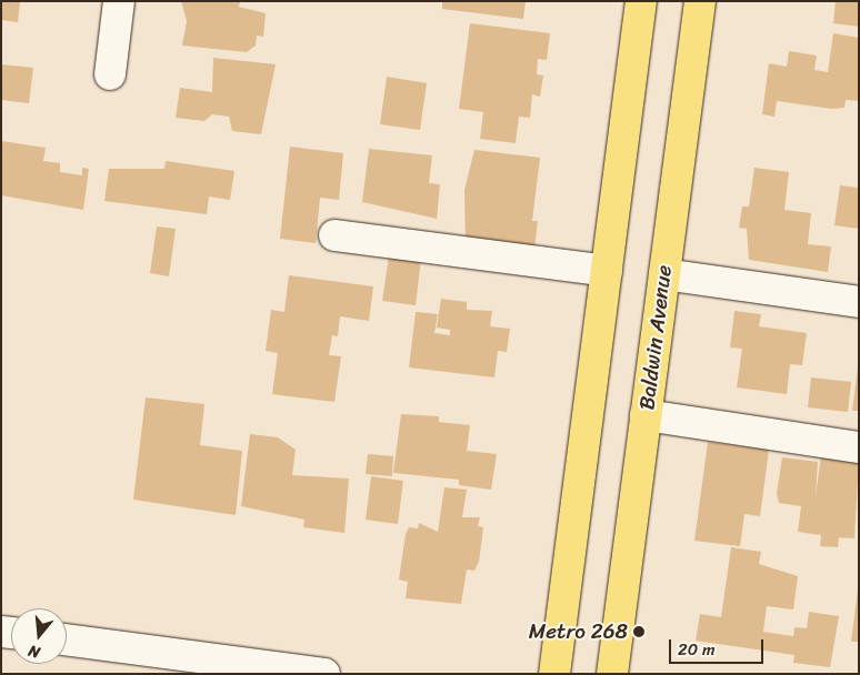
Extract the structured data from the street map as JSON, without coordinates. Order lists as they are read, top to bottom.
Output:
{
  "streets": {
    "main road": ["Baldwin Avenue"]
  },
  "places": ["Metro 268"],
  "scale_bar": "20 m",
  "north": "bottom"
}
